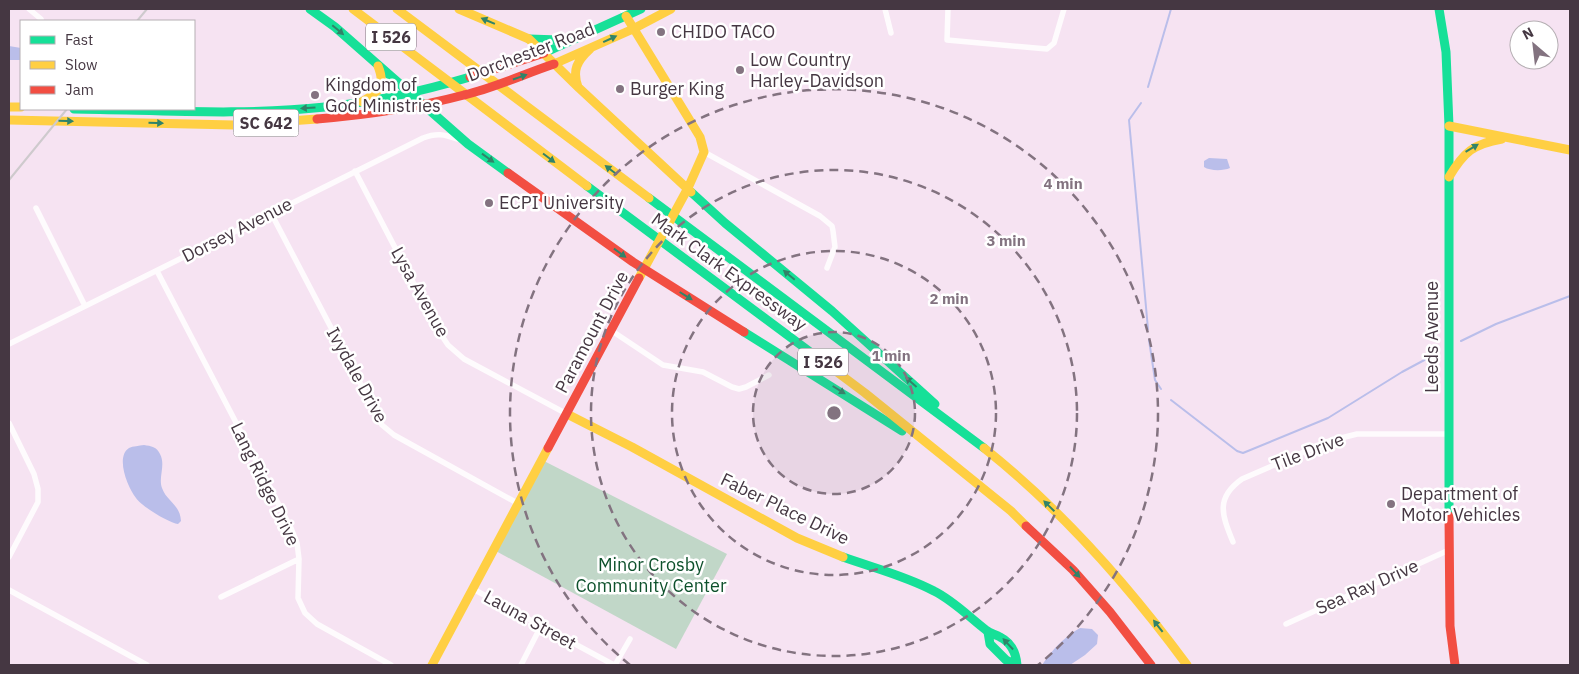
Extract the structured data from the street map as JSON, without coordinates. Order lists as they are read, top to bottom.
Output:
{
  "streets": {
    "main road": [
      "I 526",
      "Dorchester Road",
      "SC 642",
      "Mark Clark Expressway",
      "Paramount Drive",
      "Leeds Avenue",
      "Faber Place Drive"
    ],
    "street": [
      "Dorsey Avenue",
      "Lysa Avenue",
      "Ivydale Drive",
      "Tile Drive",
      "Lang Ridge Drive",
      "Sea Ray Drive",
      "Launa Street"
    ]
  },
  "crossings": [
    ["Dorsey Avenue", "Lysa Avenue"],
    ["Dorsey Avenue", "Ivydale Drive"],
    ["Dorsey Avenue", "Lang Ridge Drive"],
    ["Lysa Avenue", "Paramount Drive"],
    ["Lysa Avenue", "Faber Place Drive"],
    ["Paramount Drive", "Ivydale Drive"],
    ["Paramount Drive", "Faber Place Drive"],
    ["Paramount Drive", "Launa Street"],
    ["Leeds Avenue", "Tile Drive"],
    ["Leeds Avenue", "Sea Ray Drive"]
  ],
  "parks": ["Minor Crosby Community Center"],
  "places": [
    "CHIDO TACO",
    "Low Country Harley-Davidson",
    "Burger King",
    "Kingdom of God Ministries",
    "ECPI University",
    "Department of Motor Vehicles"
  ],
  "legend": ["Fast", "Slow", "Jam"],
  "north": "top left",
  "rings": [
    "4 min",
    "3 min",
    "2 min",
    "1 min"
  ]
}
